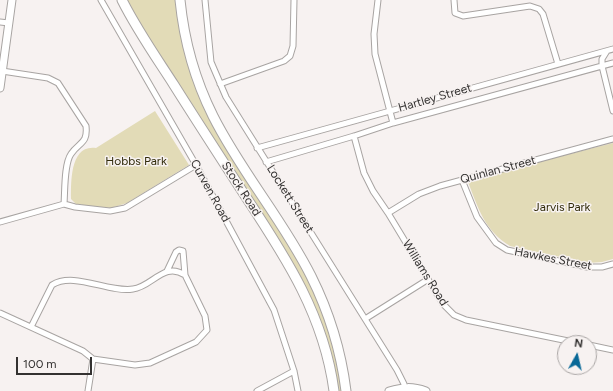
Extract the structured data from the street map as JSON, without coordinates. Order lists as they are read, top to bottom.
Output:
{
  "streets": {
    "highway": ["Stock Road"],
    "street": [
      "Hartley Street",
      "Quinlan Street",
      "Curven Road",
      "Lockett Street",
      "Hawkes Street",
      "Williams Road"
    ]
  },
  "crossings": [
    ["Hartley Street", "Lockett Street"],
    ["Hartley Street", "Williams Road"],
    ["Quinlan Street", "Hawkes Street"],
    ["Quinlan Street", "Williams Road"]
  ],
  "parks": ["Hobbs Park", "Jarvis Park"],
  "scale_bar": "100 m",
  "north": "top"
}
